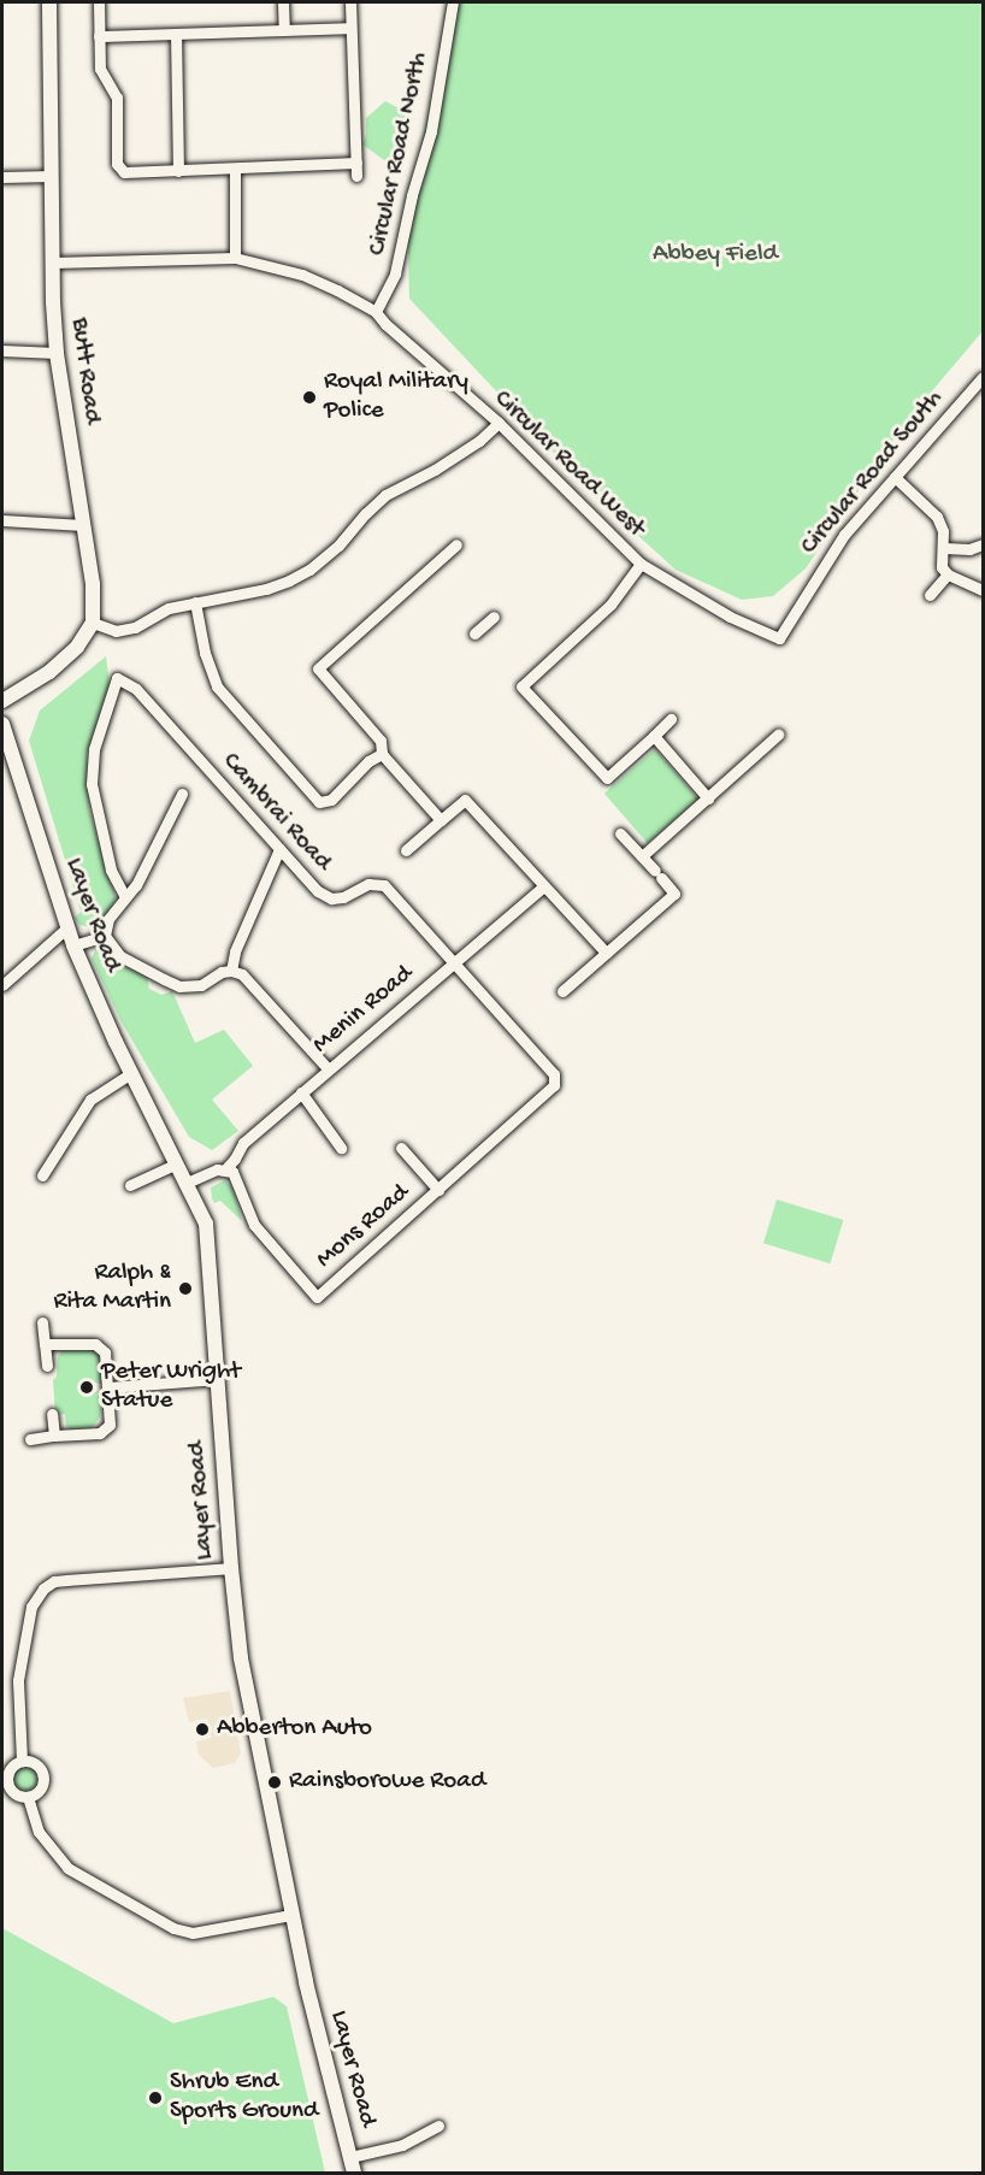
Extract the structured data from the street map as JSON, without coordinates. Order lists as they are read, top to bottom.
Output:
{
  "streets": {
    "main road": ["Butt Road", "Layer Road"],
    "street": [
      "Circular Road North",
      "Circular Road West",
      "Circular Road South",
      "Cambrai Road",
      "Menin Road",
      "Mons Road"
    ]
  },
  "crossings": [
    ["Circular Road North", "Circular Road West"],
    ["Butt Road", "Circular Road West"],
    ["Circular Road West", "Circular Road South"],
    ["Cambrai Road", "Menin Road"],
    ["Cambrai Road", "Mons Road"],
    ["Menin Road", "Mons Road"]
  ],
  "parks": ["Abbey Field"],
  "places": [
    "Royal Military Police",
    "Ralph & Rita Martin",
    "Peter Wright Statue",
    "Abberton Auto",
    "Rainsborowe Road",
    "Shrub End Sports Ground"
  ]
}
